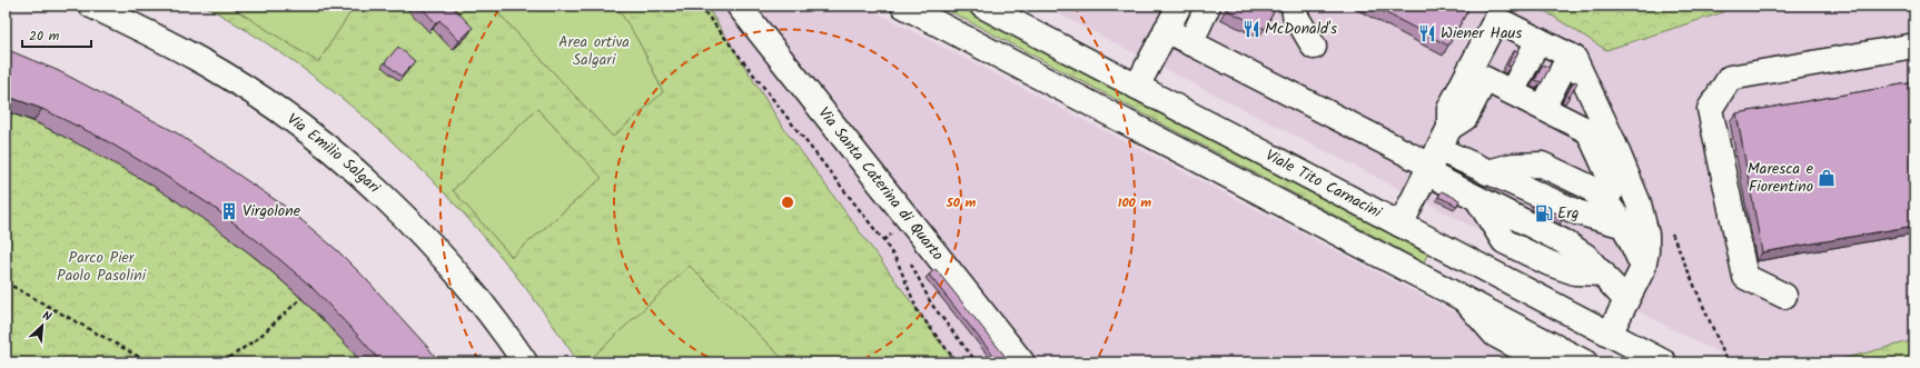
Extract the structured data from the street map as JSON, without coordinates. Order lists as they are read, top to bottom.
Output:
{
  "streets": {
    "main road": ["Via Emilio Salgari", "Via Santa Caterina di Quarto", "Viale Tito Carnacini"]
  },
  "parks": ["Area ortiva Salgari", "Parco Pier Paolo Pasolini"],
  "places": {
    "restaurant": ["McDonald's", "Wiener Haus"],
    "shop": ["Maresca e Fiorentino"],
    "building": ["Virgolone"],
    "fuel station": ["Erg"]
  },
  "scale_bar": "20 m",
  "north": "top right",
  "rings": ["50 m", "100 m"]
}
